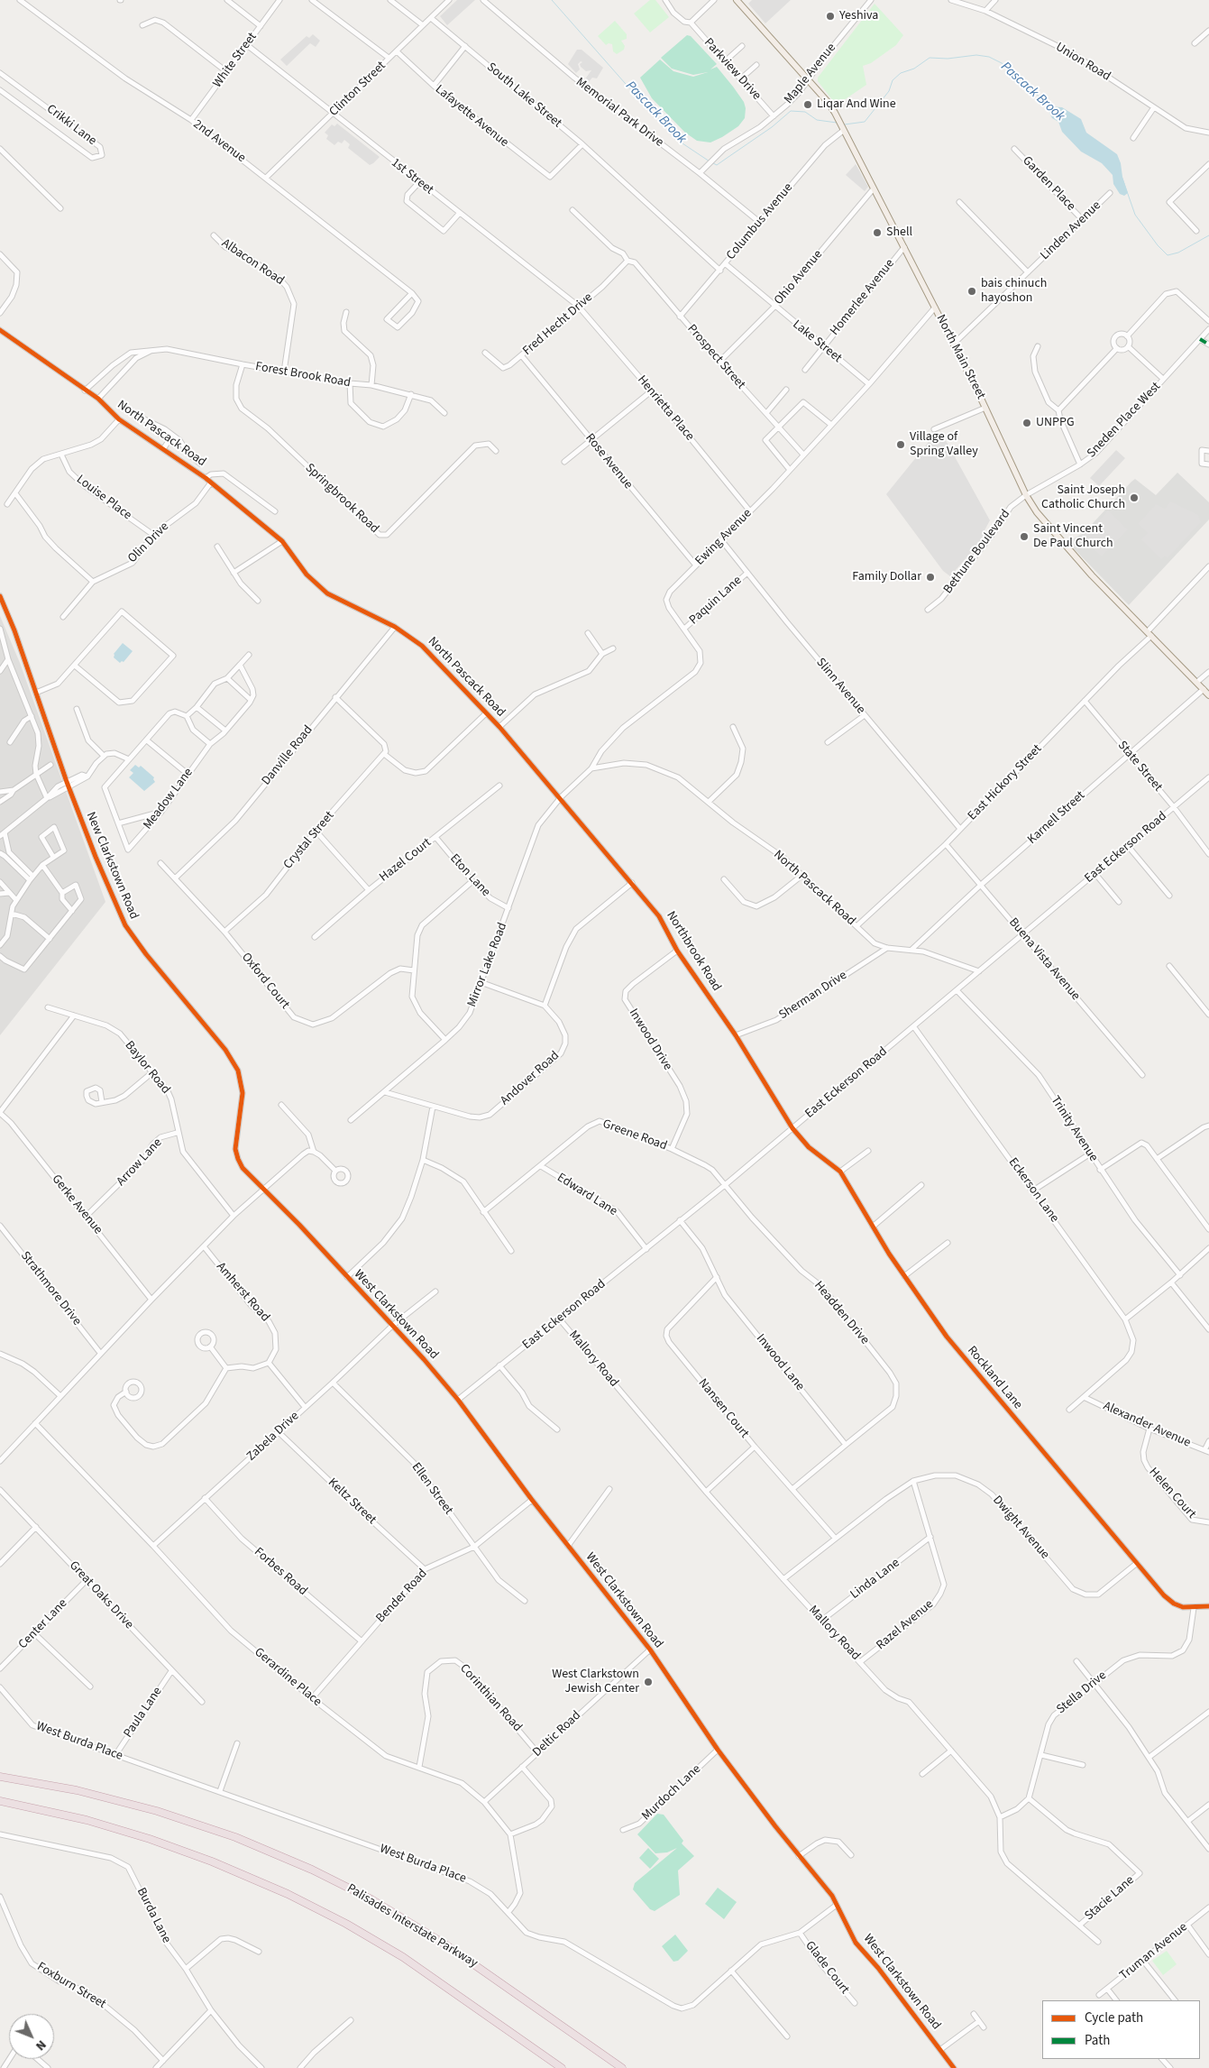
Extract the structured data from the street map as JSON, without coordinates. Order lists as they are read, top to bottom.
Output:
{
  "streets": {
    "highway": ["Palisades Interstate Parkway"],
    "main road": ["North Main Street"],
    "street": [
      "White Street",
      "Union Road",
      "Parkview Drive",
      "Maple Avenue",
      "Clinton Street",
      "South Lake Street",
      "Memorial Park Drive",
      "Lafayette Avenue",
      "Crikki Lane",
      "2nd Avenue",
      "1st Street",
      "Garden Place",
      "Columbus Avenue",
      "Linden Avenue",
      "Albacon Road",
      "Ohio Avenue",
      "Homerlee Avenue",
      "Fred Hecht Drive",
      "Lake Street",
      "Prospect Street",
      "Forest Brook Road",
      "Henrietta Place",
      "Sneden Place West",
      "North Pascack Road",
      "Rose Avenue",
      "Louise Place",
      "Springbrook Road",
      "Ewing Avenue",
      "Olin Drive",
      "Bethune Boulevard",
      "Paquin Lane",
      "Slinn Avenue",
      "Danville Road",
      "State Street",
      "East Hickory Street",
      "Meadow Lane",
      "Karnell Street",
      "Crystal Street",
      "East Eckerson Road",
      "Hazel Court",
      "New Clarkstown Road",
      "Eton Lane",
      "Northbrook Road",
      "Buena Vista Avenue",
      "Mirror Lake Road",
      "Oxford Court",
      "Sherman Drive",
      "Inwood Drive",
      "Baylor Road",
      "Andover Road",
      "Trinity Avenue",
      "Greene Road",
      "Arrow Lane",
      "Eckerson Lane",
      "Edward Lane",
      "Gerke Avenue",
      "Strathmore Drive",
      "Amherst Road",
      "Headden Drive",
      "West Clarkstown Road",
      "Mallory Road",
      "Inwood Lane",
      "Rockland Lane",
      "Nansen Court",
      "Alexander Avenue",
      "Zabela Drive",
      "Ellen Street",
      "Helen Court",
      "Keltz Street",
      "Dwight Avenue",
      "Forbes Road",
      "Linda Lane",
      "Great Oaks Drive",
      "Bender Road",
      "Center Lane",
      "Razel Avenue",
      "Gerardine Place",
      "Stella Drive",
      "Corinthian Road",
      "Paula Lane",
      "Deltic Road",
      "West Burda Place",
      "Murdoch Lane",
      "Stacie Lane",
      "Burda Lane",
      "Truman Avenue",
      "Glade Court",
      "Foxburn Street"
    ]
  },
  "crossings": [
    ["White Street", "2nd Avenue"],
    ["White Street", "1st Street"],
    ["Parkview Drive", "Maple Avenue"],
    ["Maple Avenue", "Memorial Park Drive"],
    ["Maple Avenue", "North Main Street"],
    ["Clinton Street", "Lafayette Avenue"],
    ["Clinton Street", "2nd Avenue"],
    ["Clinton Street", "1st Street"],
    ["South Lake Street", "Lafayette Avenue"],
    ["Memorial Park Drive", "Columbus Avenue"],
    ["1st Street", "Fred Hecht Drive"],
    ["1st Street", "Henrietta Place"],
    ["Garden Place", "Linden Avenue"],
    ["Columbus Avenue", "Lake Street"],
    ["Columbus Avenue", "Prospect Street"],
    ["Columbus Avenue", "North Main Street"],
    ["Linden Avenue", "North Main Street"],
    ["Albacon Road", "Forest Brook Road"],
    ["Ohio Avenue", "Lake Street"],
    ["Ohio Avenue", "Prospect Street"],
    ["Ohio Avenue", "North Main Street"],
    ["Homerlee Avenue", "Lake Street"],
    ["Homerlee Avenue", "North Main Street"],
    ["Fred Hecht Drive", "Prospect Street"],
    ["Fred Hecht Drive", "Henrietta Place"],
    ["Fred Hecht Drive", "Rose Avenue"],
    ["Lake Street", "Ewing Avenue"],
    ["Prospect Street", "Ewing Avenue"],
    ["North Main Street", "Sneden Place West"],
    ["North Main Street", "Ewing Avenue"],
    ["North Main Street", "Bethune Boulevard"],
    ["North Main Street", "East Hickory Street"],
    ["North Main Street", "Karnell Street"],
    ["Forest Brook Road", "North Pascack Road"],
    ["Forest Brook Road", "Springbrook Road"],
    ["Henrietta Place", "Ewing Avenue"],
    ["Sneden Place West", "Bethune Boulevard"],
    ["North Pascack Road", "Ewing Avenue"],
    ["North Pascack Road", "Olin Drive"],
    ["North Pascack Road", "Danville Road"],
    ["North Pascack Road", "East Hickory Street"],
    ["North Pascack Road", "Karnell Street"],
    ["North Pascack Road", "East Eckerson Road"],
    ["North Pascack Road", "Northbrook Road"],
    ["North Pascack Road", "Mirror Lake Road"],
    ["North Pascack Road", "Sherman Drive"],
    ["Rose Avenue", "Ewing Avenue"],
    ["Louise Place", "Olin Drive"],
    ["Ewing Avenue", "Paquin Lane"],
    ["Ewing Avenue", "Slinn Avenue"],
    ["Paquin Lane", "Slinn Avenue"],
    ["Slinn Avenue", "East Hickory Street"],
    ["Danville Road", "Oxford Court"],
    ["State Street", "East Hickory Street"],
    ["State Street", "Karnell Street"],
    ["State Street", "East Eckerson Road"],
    ["East Hickory Street", "Buena Vista Avenue"],
    ["Karnell Street", "Buena Vista Avenue"],
    ["Crystal Street", "Oxford Court"],
    ["East Eckerson Road", "Northbrook Road"],
    ["East Eckerson Road", "Buena Vista Avenue"],
    ["East Eckerson Road", "Trinity Avenue"],
    ["East Eckerson Road", "Greene Road"],
    ["East Eckerson Road", "Eckerson Lane"],
    ["East Eckerson Road", "Edward Lane"],
    ["East Eckerson Road", "Headden Drive"],
    ["East Eckerson Road", "West Clarkstown Road"],
    ["East Eckerson Road", "Mallory Road"],
    ["East Eckerson Road", "Inwood Lane"],
    ["East Eckerson Road", "Rockland Lane"],
    ["Hazel Court", "Eton Lane"],
    ["New Clarkstown Road", "West Clarkstown Road"],
    ["Eton Lane", "Mirror Lake Road"],
    ["Northbrook Road", "Mirror Lake Road"],
    ["Northbrook Road", "Sherman Drive"],
    ["Northbrook Road", "Inwood Drive"],
    ["Northbrook Road", "Rockland Lane"],
    ["Mirror Lake Road", "Andover Road"],
    ["Inwood Drive", "Greene Road"],
    ["Baylor Road", "Arrow Lane"],
    ["Greene Road", "Edward Lane"],
    ["Greene Road", "Headden Drive"],
    ["Arrow Lane", "Gerke Avenue"],
    ["Eckerson Lane", "Alexander Avenue"],
    ["Headden Drive", "Inwood Lane"],
    ["West Clarkstown Road", "Zabela Drive"],
    ["West Clarkstown Road", "Bender Road"],
    ["West Clarkstown Road", "Deltic Road"],
    ["West Clarkstown Road", "West Burda Place"],
    ["West Clarkstown Road", "Murdoch Lane"],
    ["Mallory Road", "Dwight Avenue"],
    ["Mallory Road", "Linda Lane"],
    ["Mallory Road", "Razel Avenue"],
    ["Mallory Road", "Stacie Lane"],
    ["Inwood Lane", "Nansen Court"],
    ["Rockland Lane", "Dwight Avenue"],
    ["Rockland Lane", "Stella Drive"],
    ["Nansen Court", "Dwight Avenue"],
    ["Alexander Avenue", "Helen Court"],
    ["Zabela Drive", "Ellen Street"],
    ["Zabela Drive", "Keltz Street"],
    ["Zabela Drive", "Forbes Road"],
    ["Zabela Drive", "Gerardine Place"],
    ["Ellen Street", "Bender Road"],
    ["Keltz Street", "Bender Road"],
    ["Dwight Avenue", "Razel Avenue"],
    ["Forbes Road", "Bender Road"],
    ["Linda Lane", "Razel Avenue"],
    ["Great Oaks Drive", "Center Lane"],
    ["Great Oaks Drive", "Paula Lane"],
    ["Bender Road", "Gerardine Place"],
    ["Gerardine Place", "Corinthian Road"],
    ["Gerardine Place", "Deltic Road"],
    ["Gerardine Place", "West Burda Place"],
    ["Stella Drive", "Stacie Lane"],
    ["Corinthian Road", "Deltic Road"],
    ["Paula Lane", "West Burda Place"],
    ["West Burda Place", "Glade Court"]
  ],
  "water": ["Pascack Brook"],
  "places": [
    "Yeshiva",
    "Liqar And Wine",
    "Shell",
    "bais chinuch hayoshon",
    "UNPPG",
    "Village of Spring Valley",
    "Saint Joseph Catholic Church",
    "Saint Vincent De Paul Church",
    "Family Dollar",
    "West Clarkstown Jewish Center"
  ],
  "legend": ["Cycle path", "Path"],
  "north": "bottom right"
}
